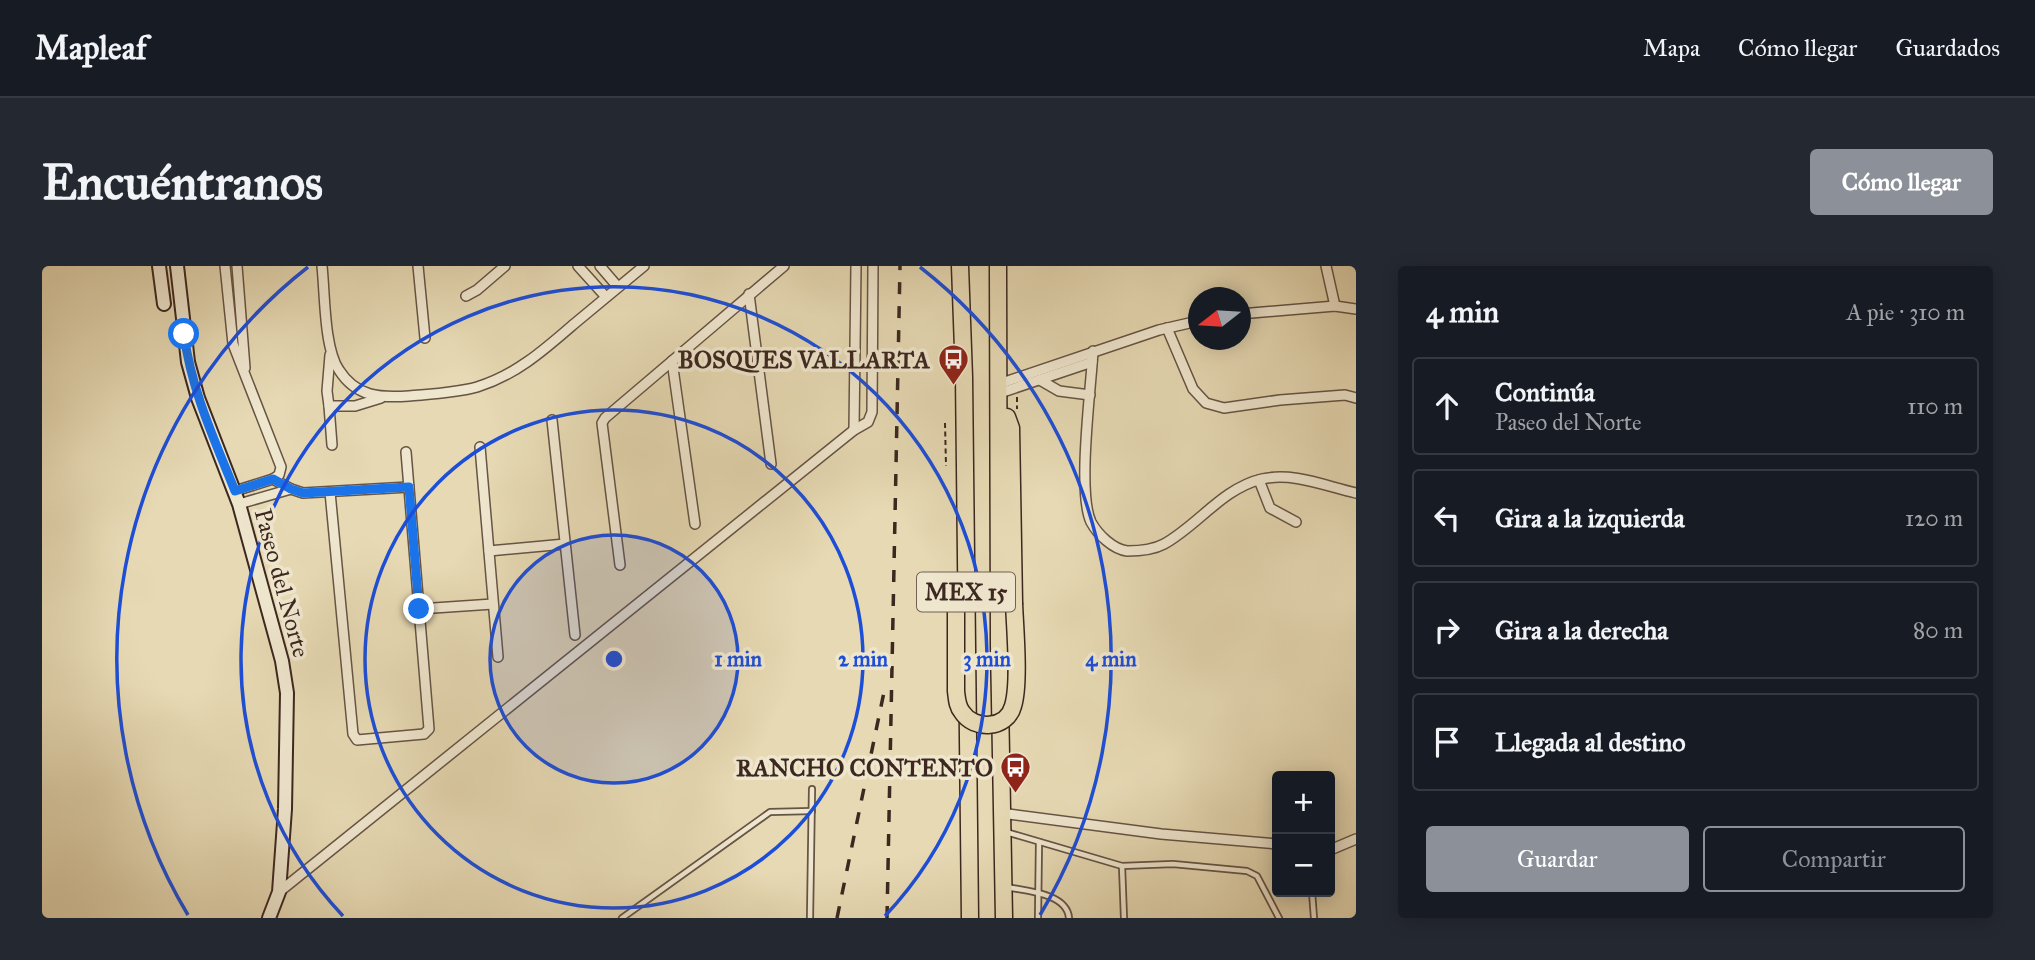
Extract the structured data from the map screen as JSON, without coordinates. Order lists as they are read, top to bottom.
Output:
{
  "streets": {
    "highway": ["MEX 15"],
    "street": ["Paseo del Norte"]
  },
  "places": {
    "bus stop": ["BOSQUES VALLARTA", "RANCHO CONTENTO"]
  },
  "north": "left",
  "page": {
    "header": "Mapleaf",
    "nav": ["Mapa", "Cómo llegar", "Guardados"],
    "buttons": [
      "Cómo llegar",
      ["Guardar", "Compartir"]
    ],
    "title": "Encuéntranos",
    "heading": ["4 min", "A pie · 310 m"],
    "list": [
      ["Continúa", "Paseo del Norte", "110 m"],
      ["Gira a la izquierda", "120 m"],
      ["Gira a la derecha", "80 m"],
      "Llegada al destino"
    ],
    "map_buttons": ["+", "−"]
  },
  "rings": [
    "1 min",
    "2 min",
    "3 min",
    "4 min"
  ]
}
